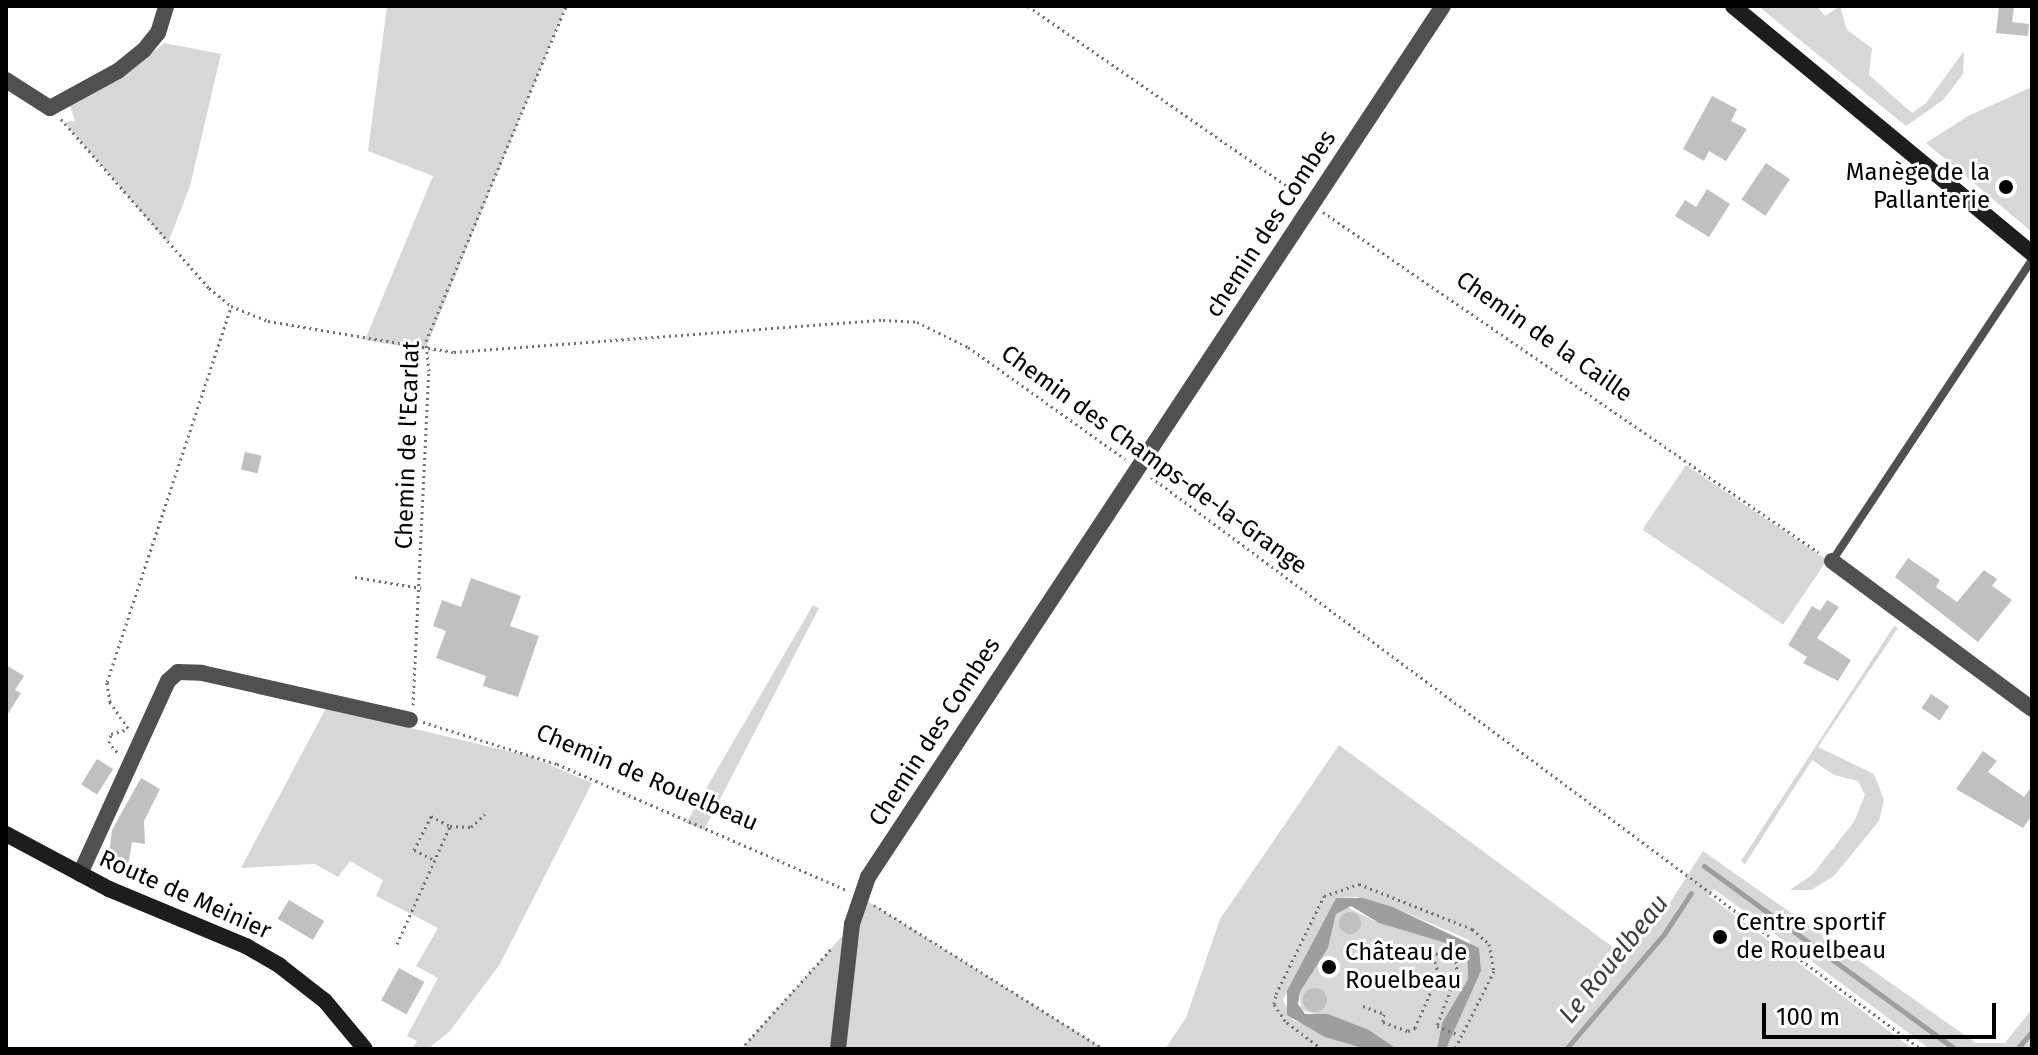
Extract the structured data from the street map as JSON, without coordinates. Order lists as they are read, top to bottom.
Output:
{
  "streets": {
    "street": ["chemin des Combes", "Chemin des Combes", "Route de Meinier"],
    "path": [
      "Chemin de la Caille",
      "Chemin de l'Ecarlat",
      "Chemin des Champs-de-la-Grange",
      "Chemin de Rouelbeau"
    ]
  },
  "crossings": [
    ["chemin des Combes", "Chemin de la Caille"],
    ["chemin des Combes", "Chemin des Champs-de-la-Grange"],
    ["chemin des Combes", "Chemin des Combes"],
    ["Chemin de l'Ecarlat", "Chemin des Champs-de-la-Grange"],
    ["Chemin des Champs-de-la-Grange", "Chemin des Combes"]
  ],
  "water": ["Le Rouelbeau"],
  "places": ["Manège de la Pallanterie", "Centre sportif de Rouelbeau", "Château de Rouelbeau"],
  "scale_bar": "100 m"
}
